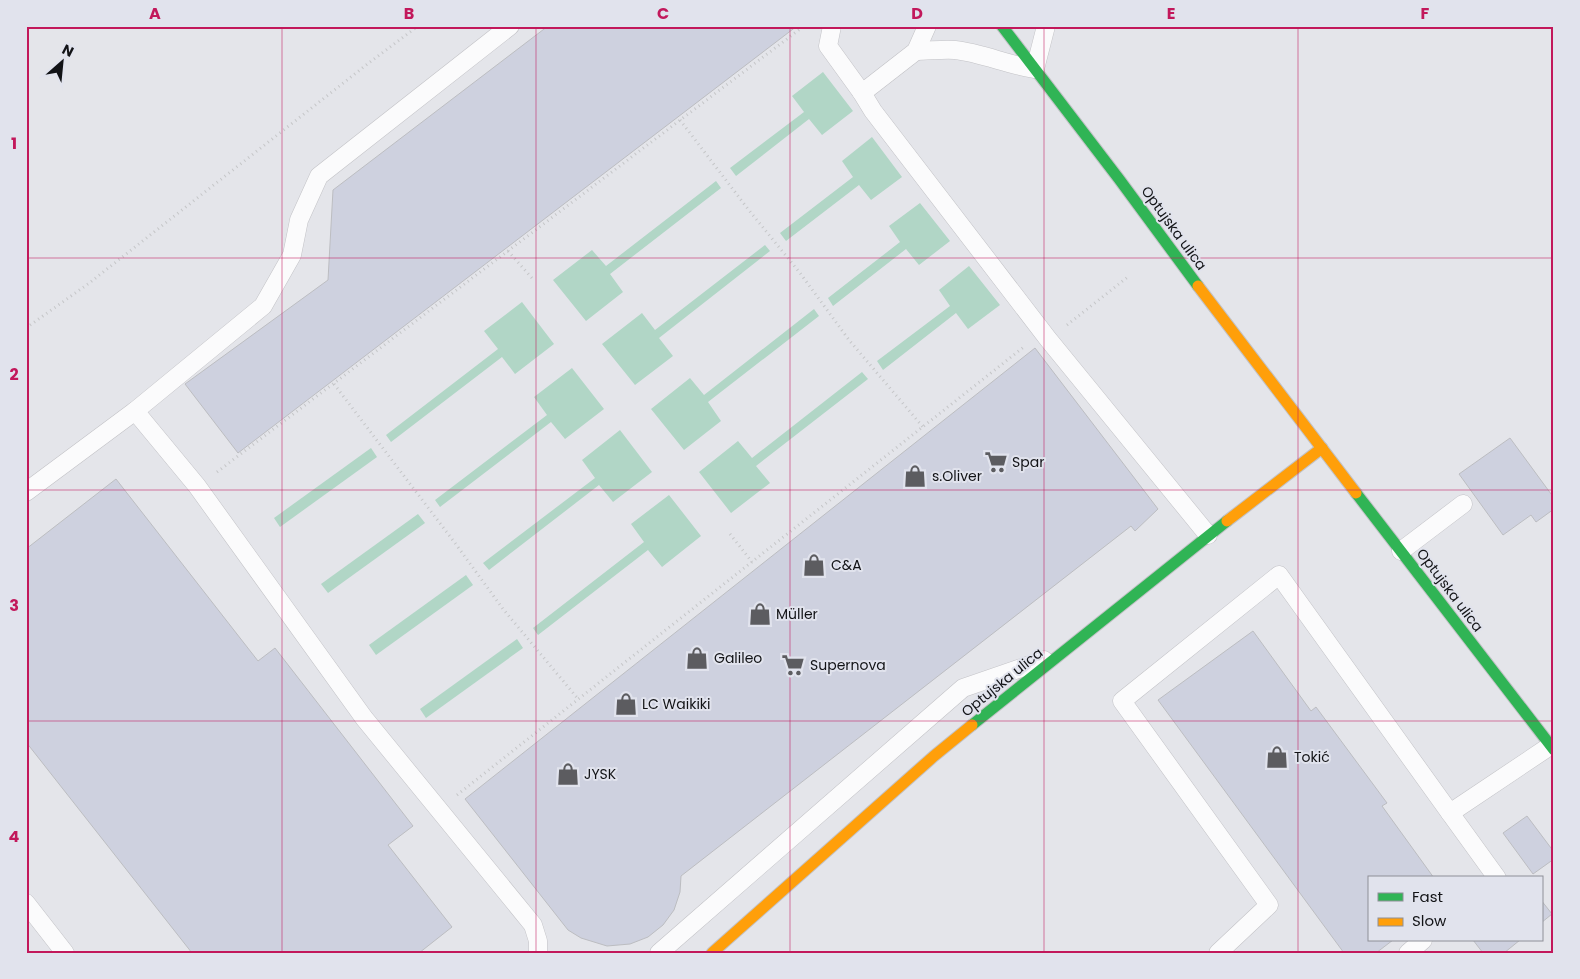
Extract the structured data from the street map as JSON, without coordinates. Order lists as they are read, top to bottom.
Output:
{
  "streets": {
    "main road": ["Optujska ulica"]
  },
  "places": {
    "supermarket": ["Spar", "Supernova"],
    "shop": [
      "s.Oliver",
      "C&A",
      "Müller",
      "Galileo",
      "LC Waikiki",
      "Tokić",
      "JYSK"
    ]
  },
  "legend": ["Fast", "Slow"],
  "north": "top right",
  "grid": {
    "columns": [
      "A",
      "B",
      "C",
      "D",
      "E",
      "F"
    ],
    "rows": [
      "1",
      "2",
      "3",
      "4"
    ]
  }
}
